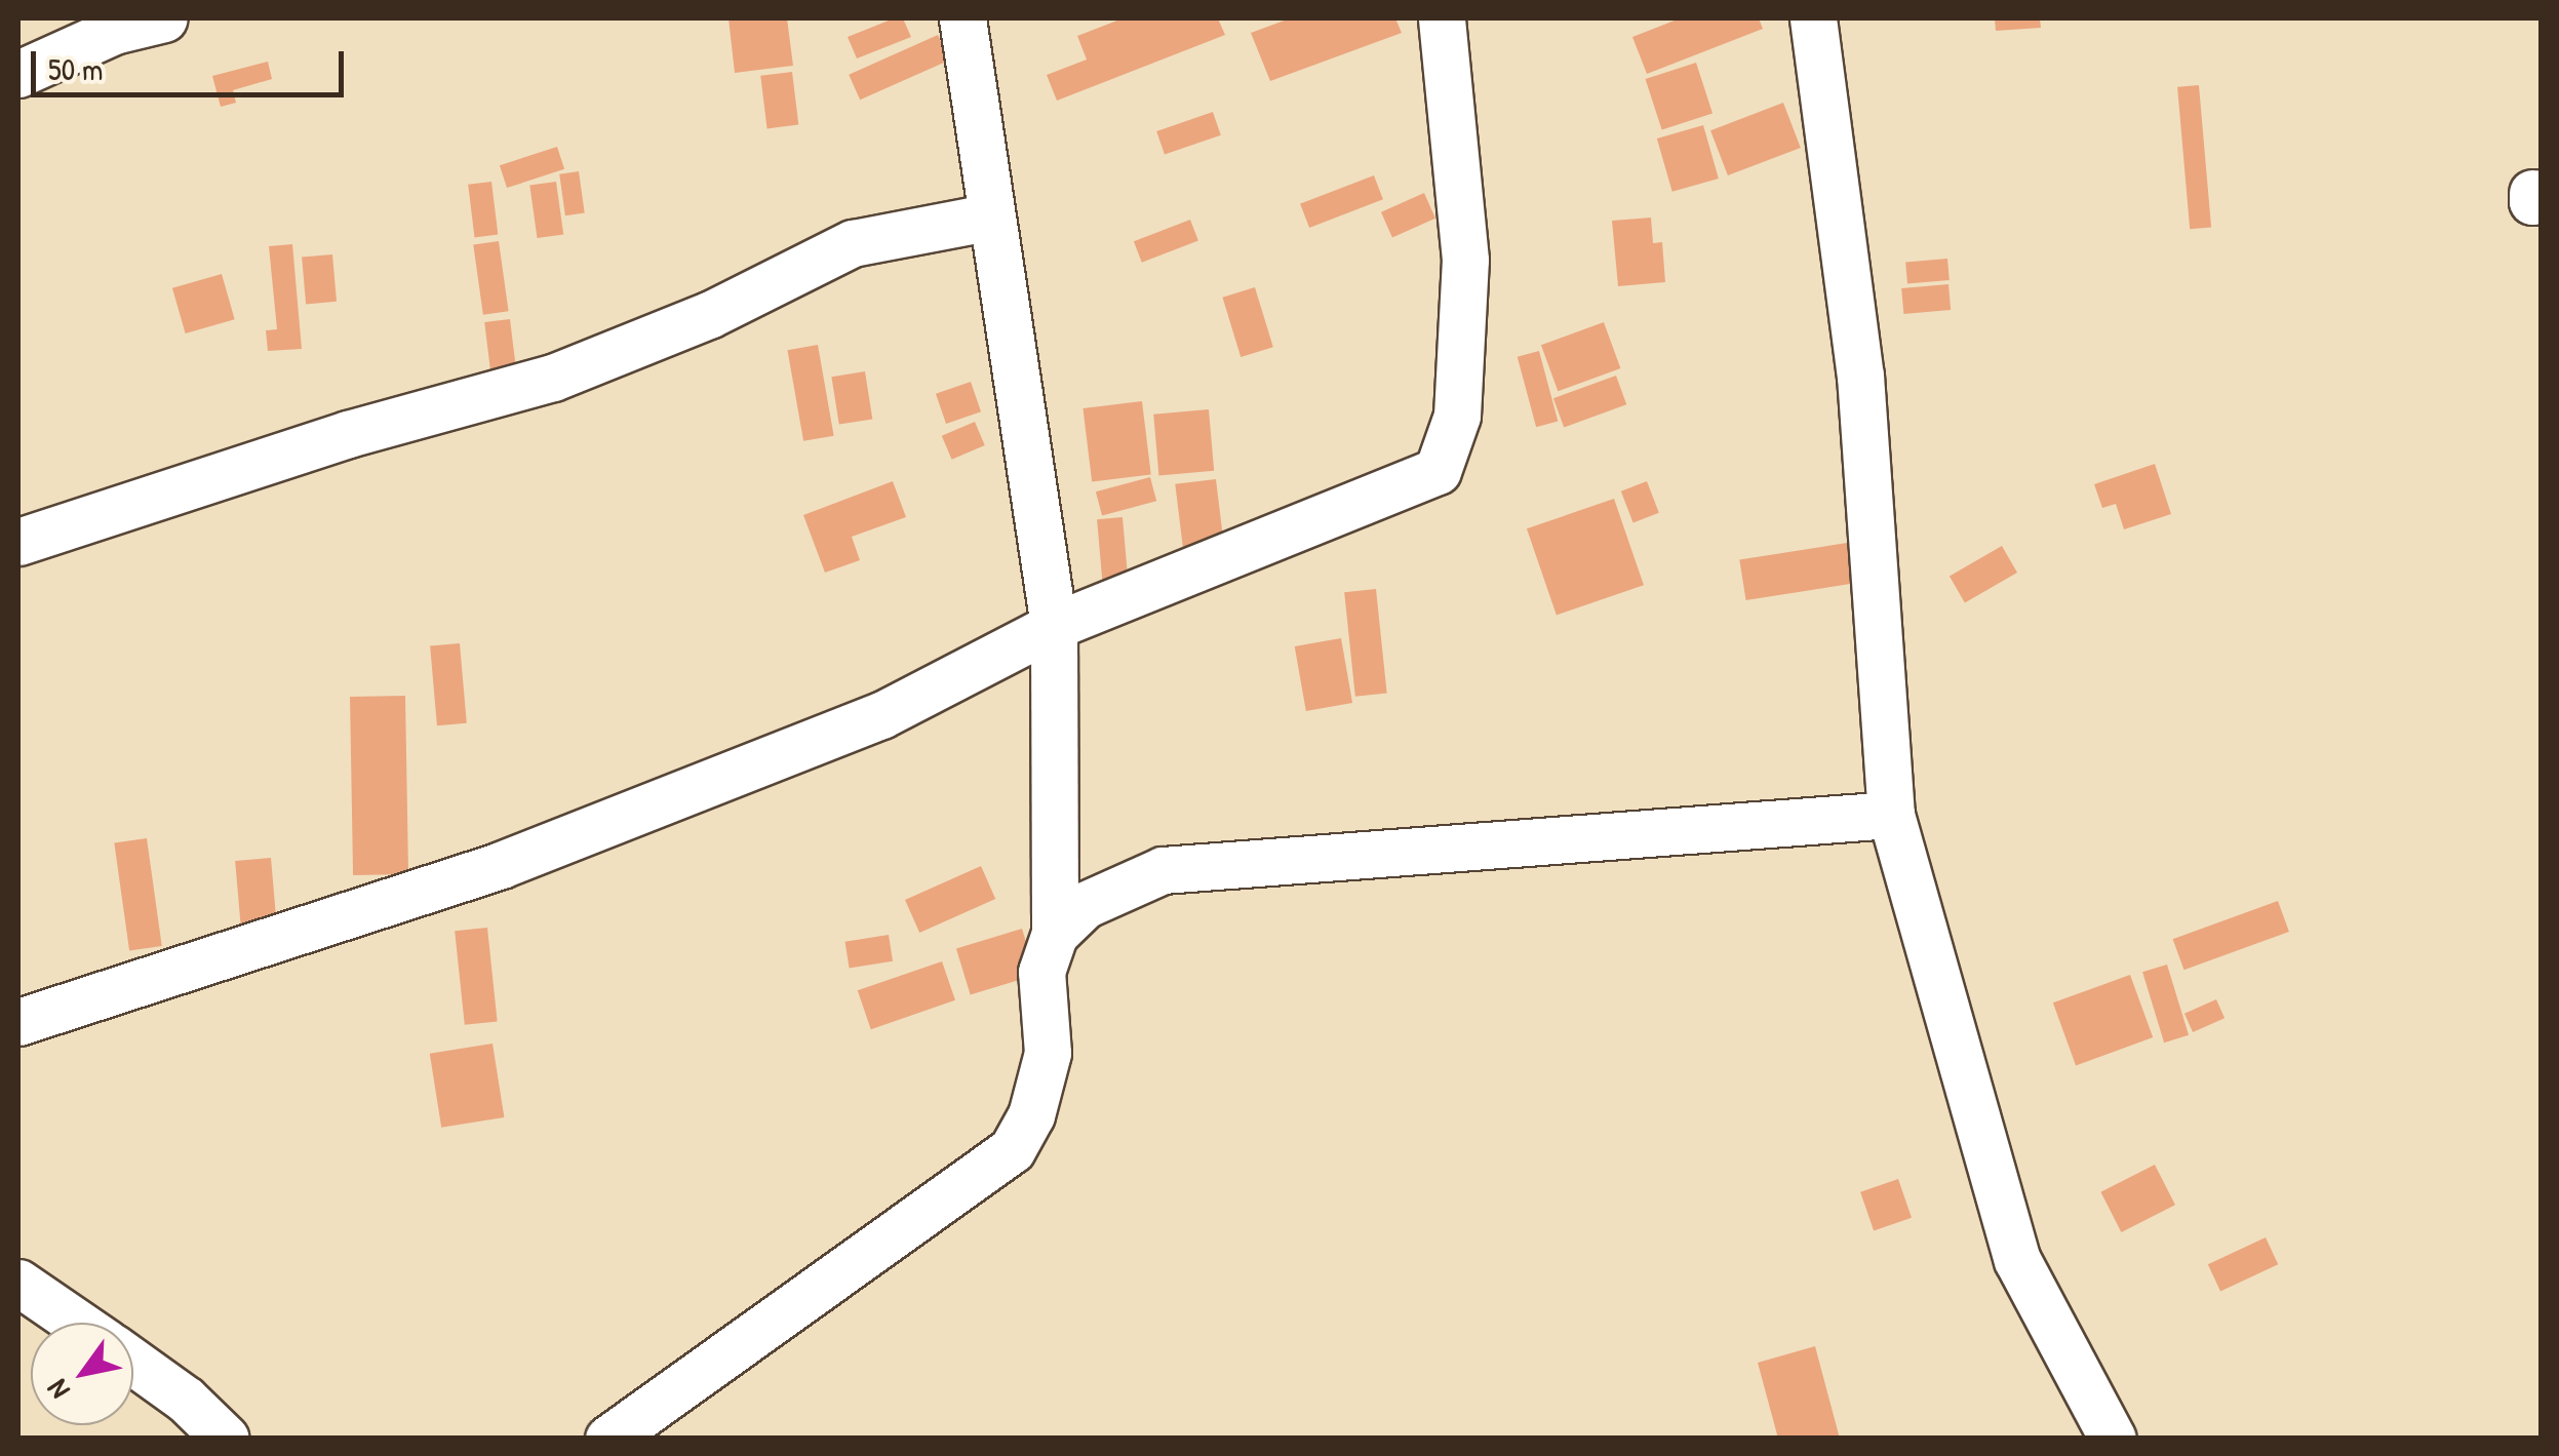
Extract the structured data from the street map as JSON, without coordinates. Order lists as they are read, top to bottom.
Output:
{
  "scale_bar": "50 m",
  "north": "bottom left"
}
